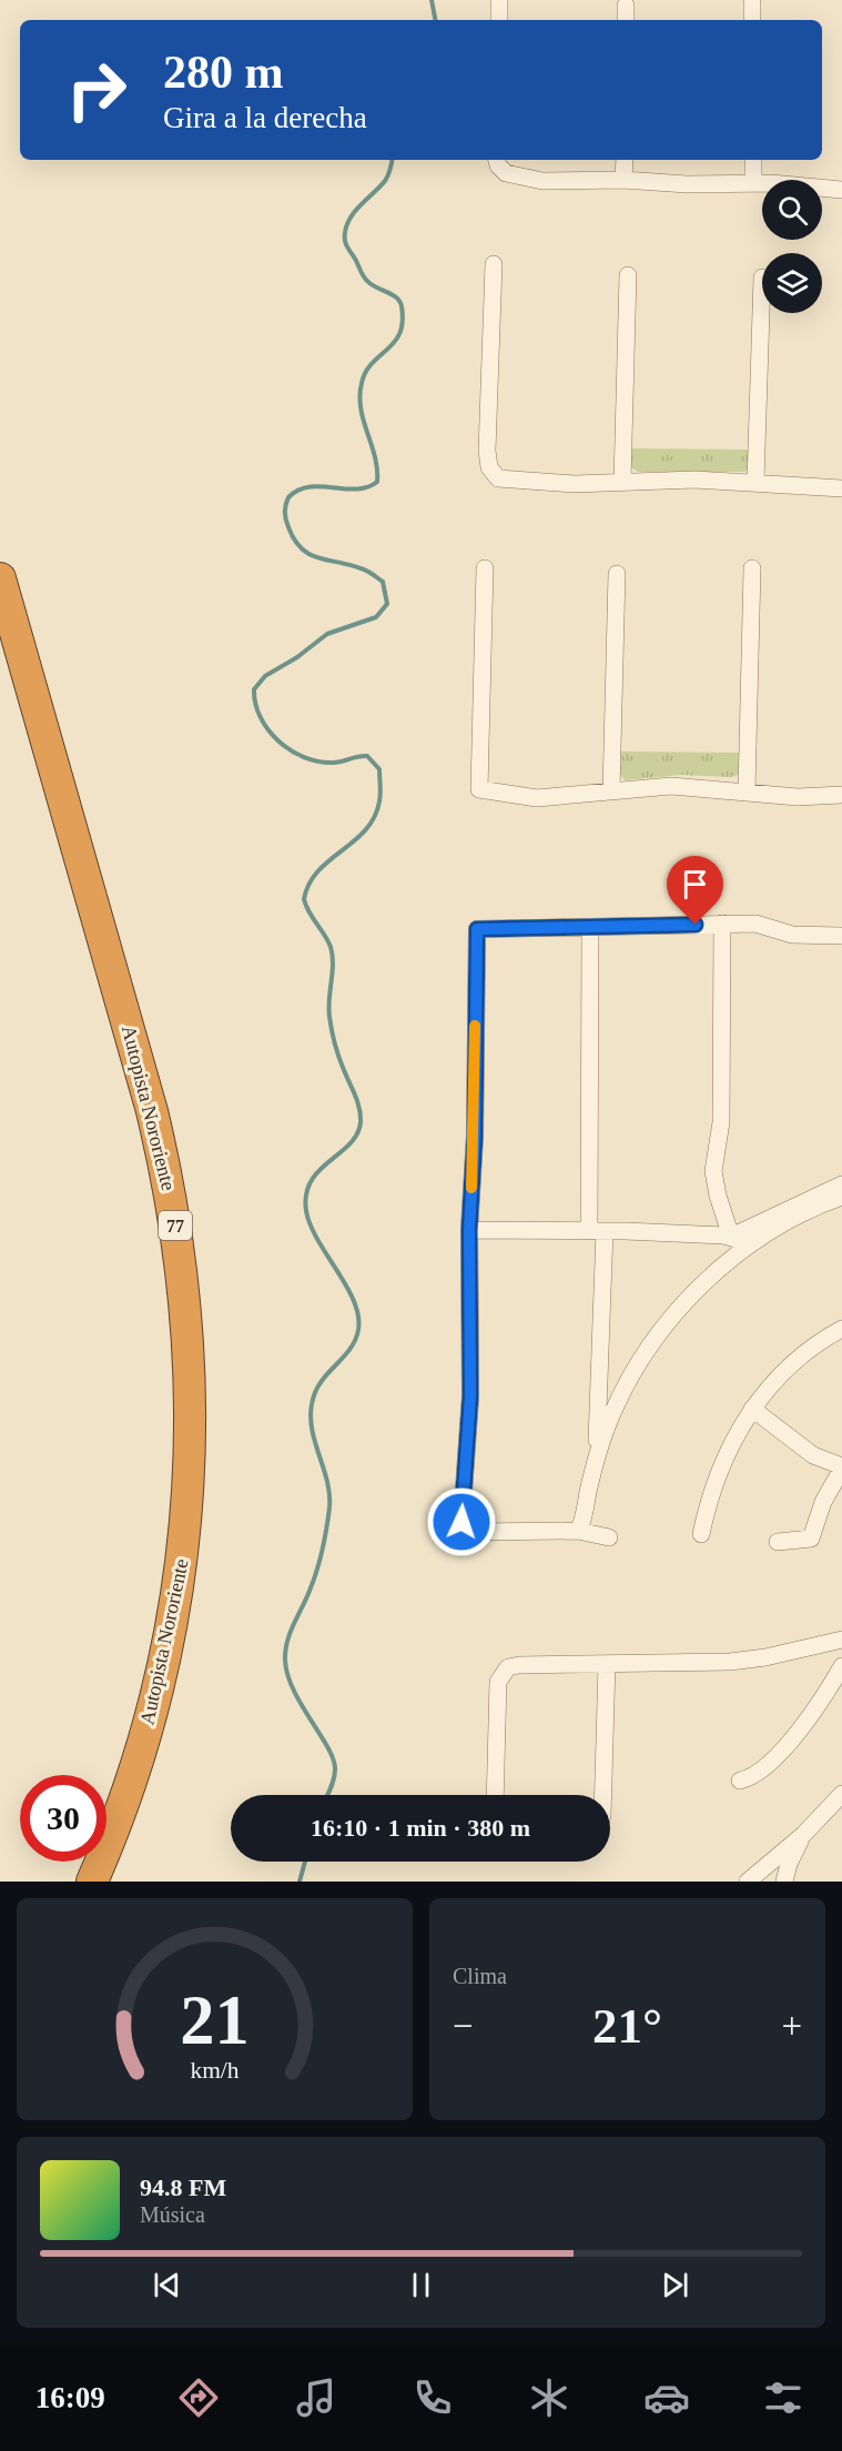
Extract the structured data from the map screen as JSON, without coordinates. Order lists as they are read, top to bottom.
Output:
{
  "streets": {
    "highway": ["Autopista Nororiente", "77"]
  },
  "page": {
    "turn": ["280 m", "Gira a la derecha"],
    "limit": "30",
    "trip": "16:10 · 1 min · 380 m",
    "tile": "Clima",
    "heat": ["−", "21°", "+"],
    "song": ["94.8 FM", "Música"],
    "tabs": "16:09",
    "gauge": ["21", "km/h"]
  }
}
